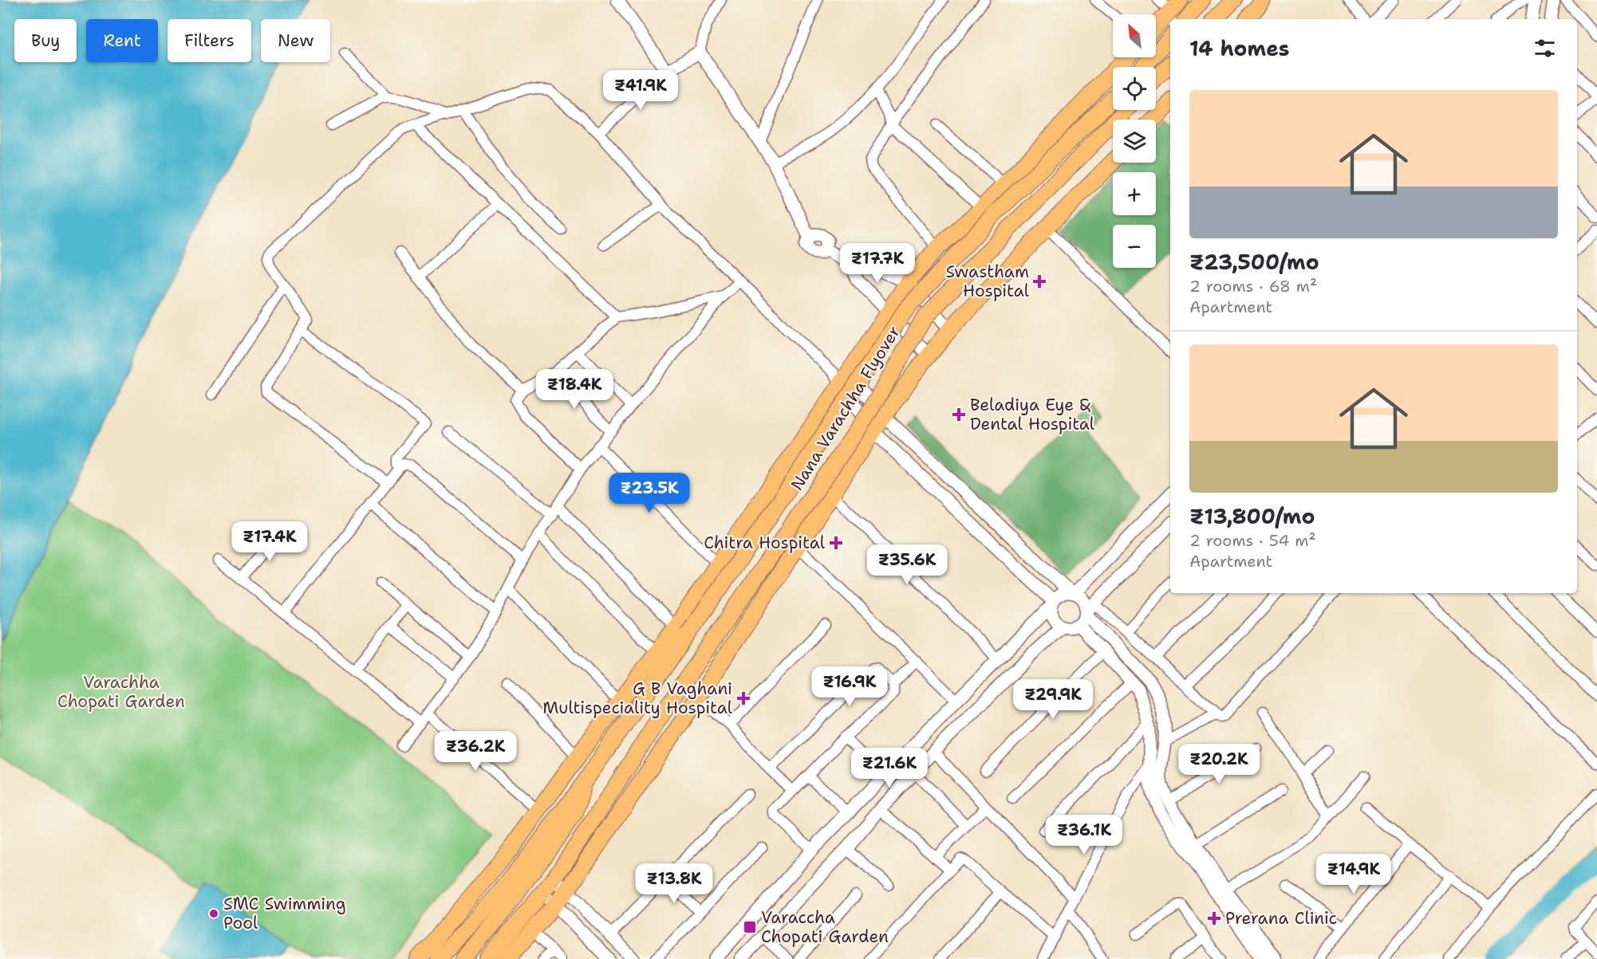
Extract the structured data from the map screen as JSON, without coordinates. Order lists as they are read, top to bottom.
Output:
{
  "streets": {
    "main road": ["Nana Varachha Flyover"]
  },
  "parks": ["Varachha Chopati Garden"],
  "places": {
    "health": [
      "Swastham Hospital",
      "Beladiya Eye & Dental Hospital",
      "Chitra Hospital",
      "G B Vaghani Multispeciality Hospital",
      "Prerana Clinic"
    ],
    "other": ["SMC Swimming Pool"],
    "transit": ["Varaccha Chopati Garden"]
  },
  "north": "top left",
  "page": {
    "map_buttons": ["+", "−"],
    "chip": [
      "Buy",
      "Rent",
      "Filters",
      "New"
    ],
    "heading": "14 homes",
    "price": [
      "₹41.9K",
      "₹17.7K",
      "₹18.4K",
      "₹23.5K",
      "₹17.4K",
      "₹35.6K",
      "₹16.9K",
      "₹29.9K",
      "₹36.2K",
      "₹20.2K",
      "₹21.6K",
      "₹36.1K",
      "₹14.9K",
      "₹13.8K"
    ],
    "list": [
      {
        "name": "₹23,500/mo",
        "note": "2 rooms · 68 m² · Apartment"
      },
      {
        "name": "₹13,800/mo",
        "note": "2 rooms · 54 m² · Apartment"
      }
    ]
  }
}
